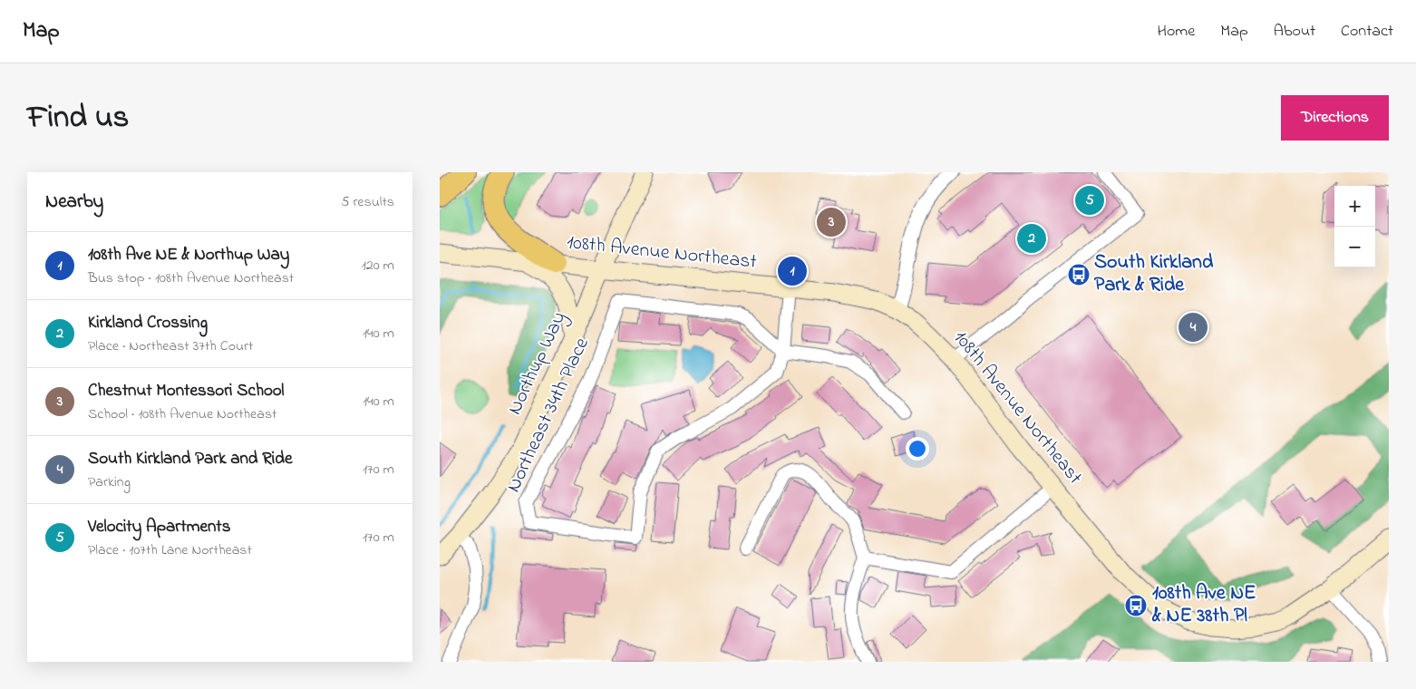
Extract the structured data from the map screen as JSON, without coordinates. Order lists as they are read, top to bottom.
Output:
{
  "streets": {
    "main road": ["108th Avenue Northeast", "Northup Way"],
    "street": ["Northeast 34th Place"]
  },
  "crossings": [
    ["108th Avenue Northeast", "Northup Way"]
  ],
  "places": {
    "bus stop": ["South Kirkland Park & Ride", "108th Ave NE & NE 38th Pl"]
  },
  "page": {
    "header": "Map",
    "nav": [
      "Home",
      "Map",
      "About",
      "Contact"
    ],
    "title": "Find us",
    "buttons": "Directions",
    "heading": ["Nearby", "5 results"],
    "pins": [
      "5",
      "3",
      "2",
      "1",
      "4"
    ],
    "map_buttons": ["+", "−"],
    "list": [
      {
        "mark": "1",
        "name": "108th Ave NE & Northup Way",
        "note": "Bus stop · 108th Avenue Northeast",
        "value": "120 m"
      },
      {
        "mark": "2",
        "name": "Kirkland Crossing",
        "note": "Place · Northeast 37th Court",
        "value": "140 m"
      },
      {
        "mark": "3",
        "name": "Chestnut Montessori School",
        "note": "School · 108th Avenue Northeast",
        "value": "140 m"
      },
      {
        "mark": "4",
        "name": "South Kirkland Park and Ride",
        "note": "Parking",
        "value": "170 m"
      },
      {
        "mark": "5",
        "name": "Velocity Apartments",
        "note": "Place · 107th Lane Northeast",
        "value": "170 m"
      }
    ]
  }
}
